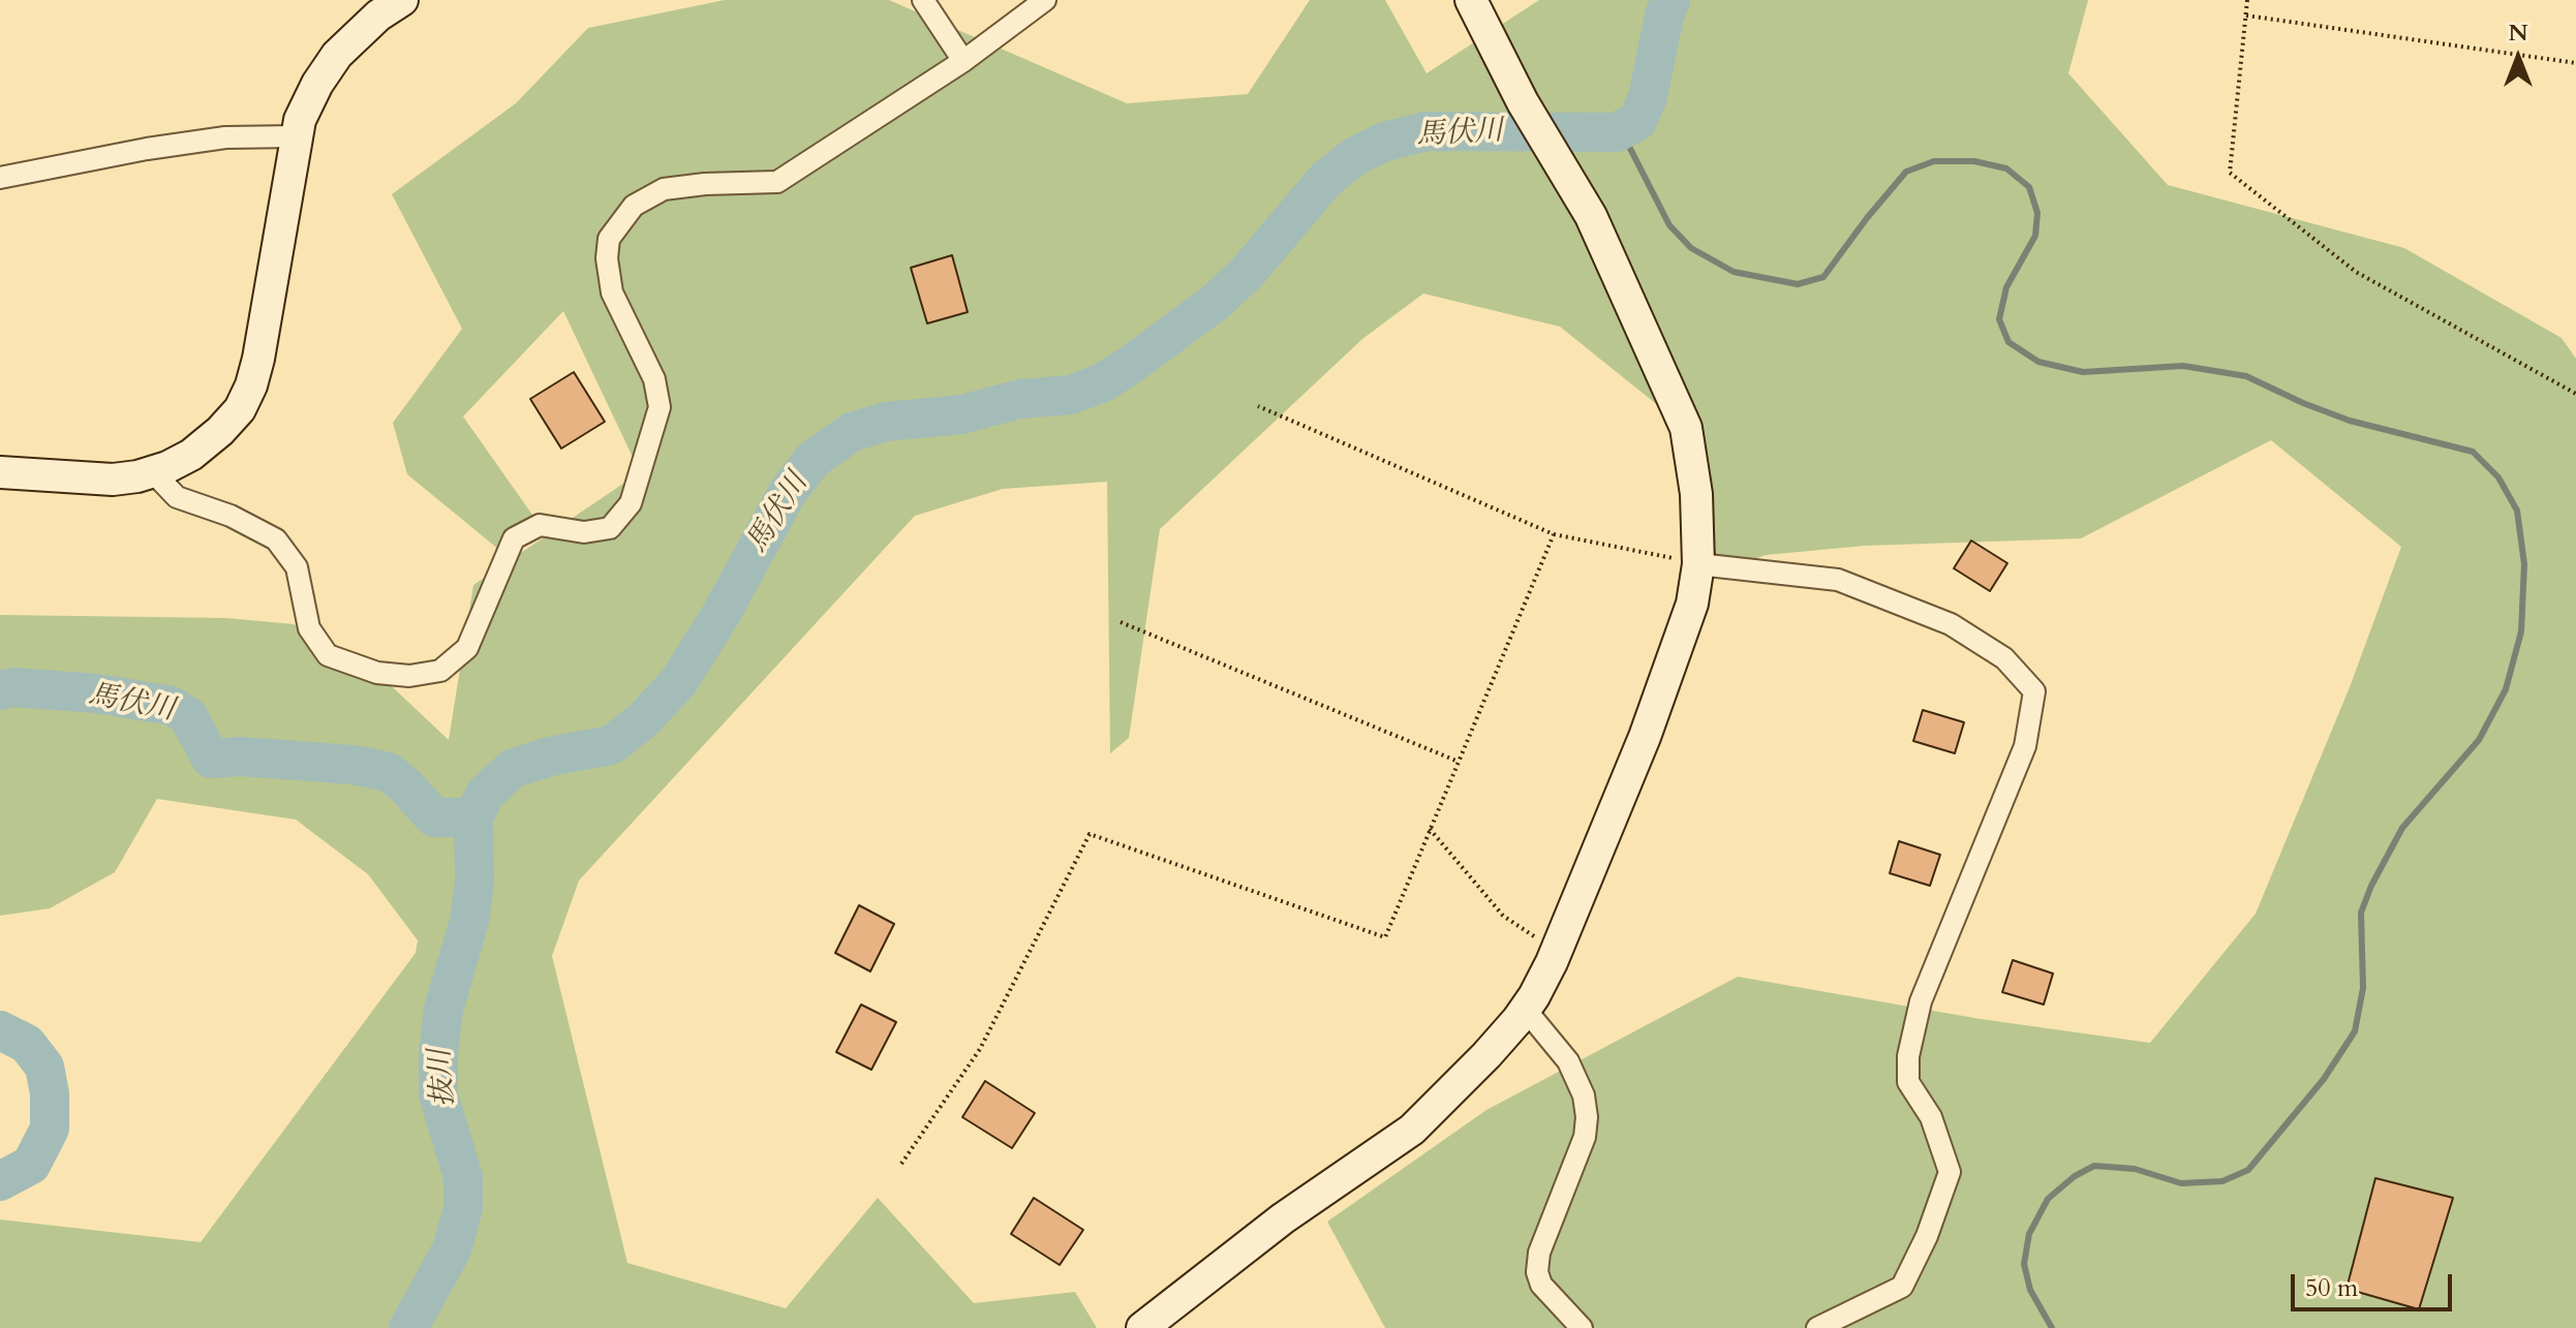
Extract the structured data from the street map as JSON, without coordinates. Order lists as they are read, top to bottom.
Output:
{
  "water": ["馬伏川", "抜川"],
  "scale_bar": "50 m",
  "north": "top"
}
